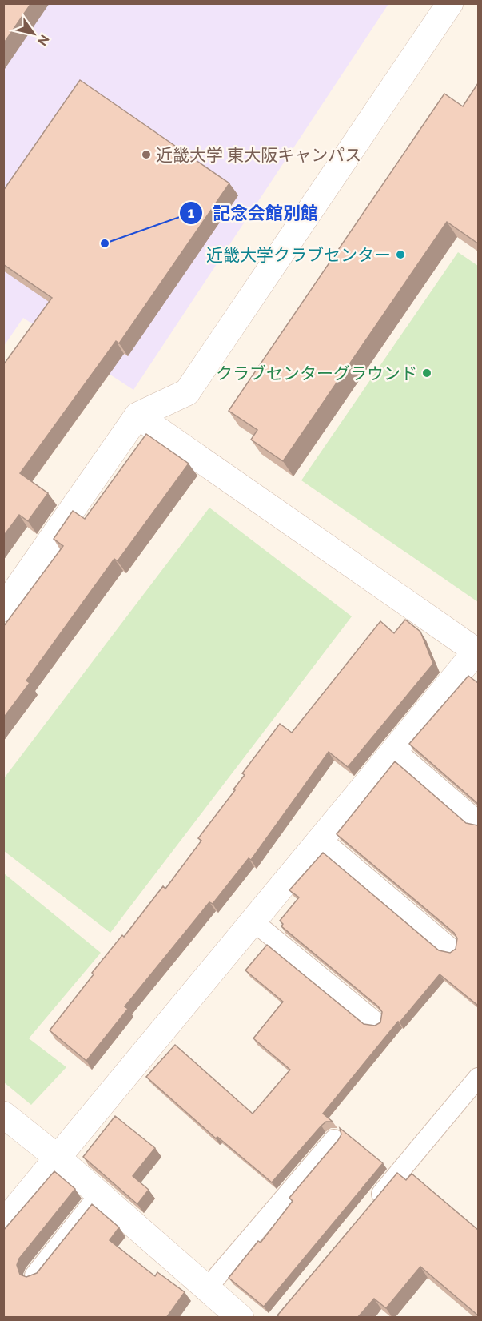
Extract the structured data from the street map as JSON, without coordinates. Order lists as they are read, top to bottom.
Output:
{
  "places": [
    "近畿大学 東大阪キャンパス",
    "記念会館別館",
    "近畿大学クラブセンター",
    "クラブセンターグラウンド"
  ],
  "north": "bottom right"
}
